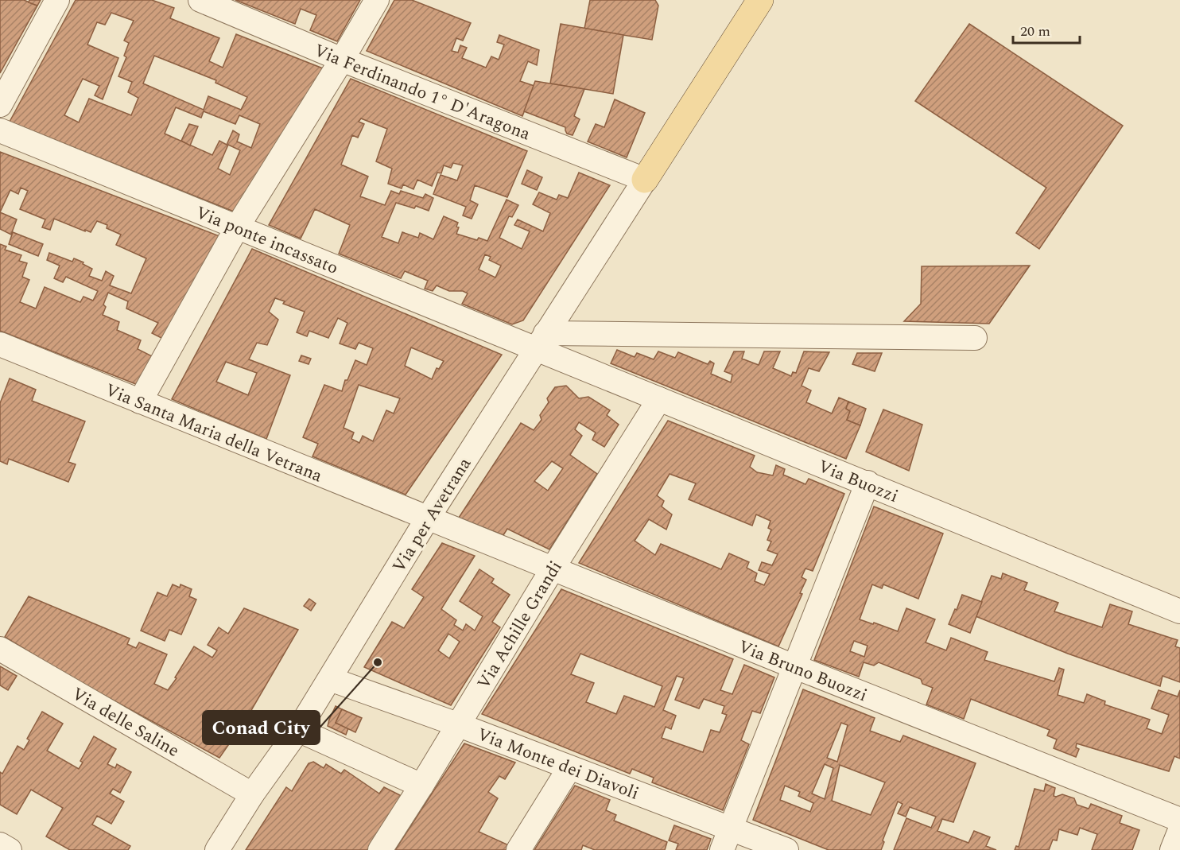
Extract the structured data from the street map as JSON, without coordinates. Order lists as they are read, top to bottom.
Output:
{
  "streets": {
    "street": [
      "Via Ferdinando 1° D'Aragona",
      "Via ponte incassato",
      "Via Santa Maria della Vetrana",
      "Via Buozzi",
      "Via per Avetrana",
      "Via Achille Grandi",
      "Via Bruno Buozzi",
      "Via delle Saline",
      "Via Monte dei Diavoli"
    ]
  },
  "crossings": [
    ["Via Ferdinando 1° D'Aragona", "Via per Avetrana"],
    ["Via ponte incassato", "Via Buozzi"],
    ["Via ponte incassato", "Via per Avetrana"],
    ["Via Santa Maria della Vetrana", "Via per Avetrana"],
    ["Via Santa Maria della Vetrana", "Via Bruno Buozzi"],
    ["Via Buozzi", "Via per Avetrana"],
    ["Via Buozzi", "Via Achille Grandi"],
    ["Via per Avetrana", "Via Bruno Buozzi"],
    ["Via per Avetrana", "Via delle Saline"],
    ["Via per Avetrana", "Via Monte dei Diavoli"],
    ["Via Achille Grandi", "Via Bruno Buozzi"],
    ["Via Achille Grandi", "Via Monte dei Diavoli"]
  ],
  "places": ["Conad City"],
  "scale_bar": "20 m"
}
